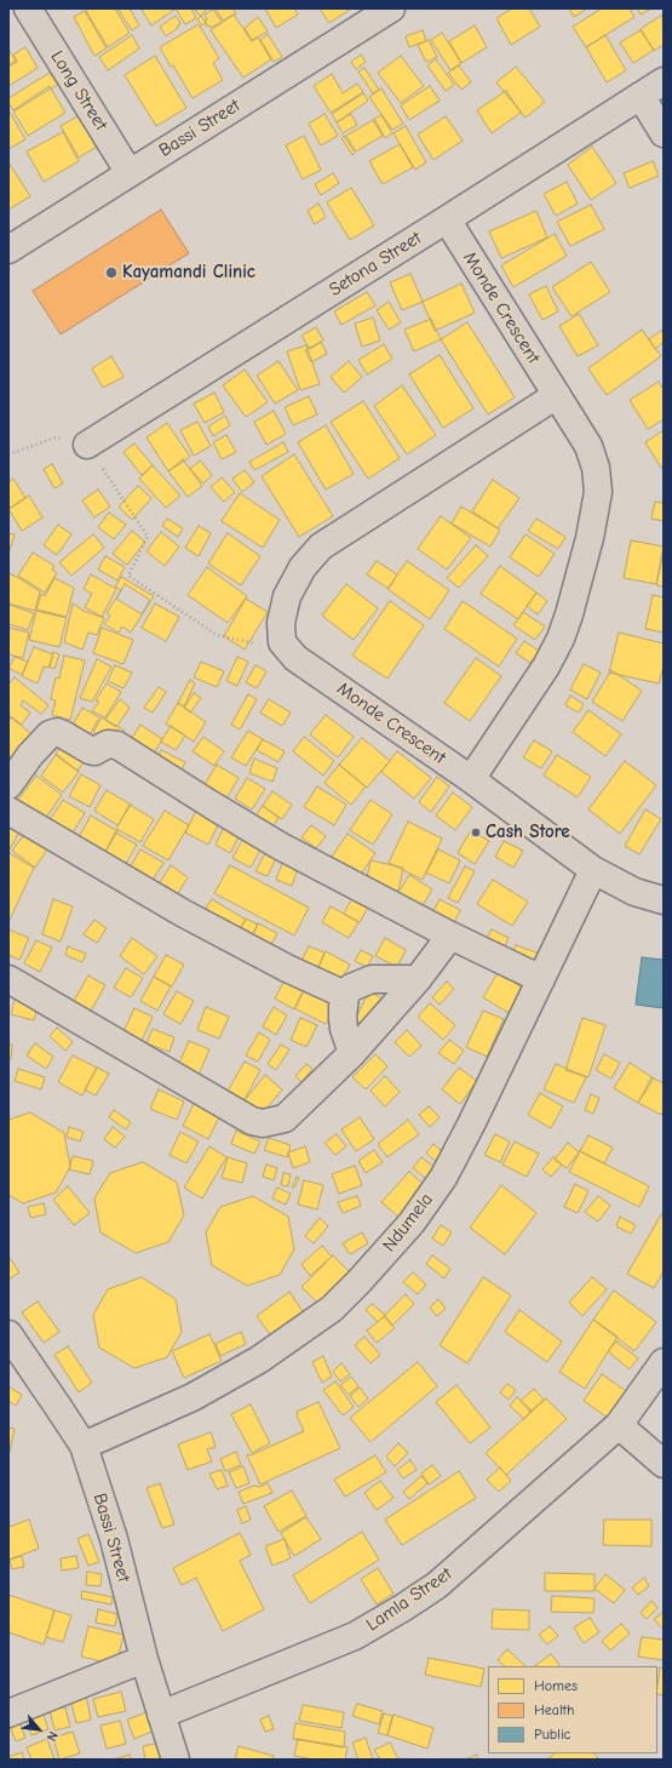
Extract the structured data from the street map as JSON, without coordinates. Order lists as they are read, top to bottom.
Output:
{
  "streets": {
    "street": [
      "Long Street",
      "Bassi Street",
      "Setona Street",
      "Monde Crescent",
      "Ndumela",
      "Lamla Street"
    ]
  },
  "crossings": [
    ["Long Street", "Bassi Street"],
    ["Bassi Street", "Ndumela"],
    ["Bassi Street", "Lamla Street"],
    ["Setona Street", "Monde Crescent"]
  ],
  "places": ["Kayamandi Clinic", "Cash Store"],
  "legend": ["Homes", "Health", "Public"],
  "north": "bottom right"
}
